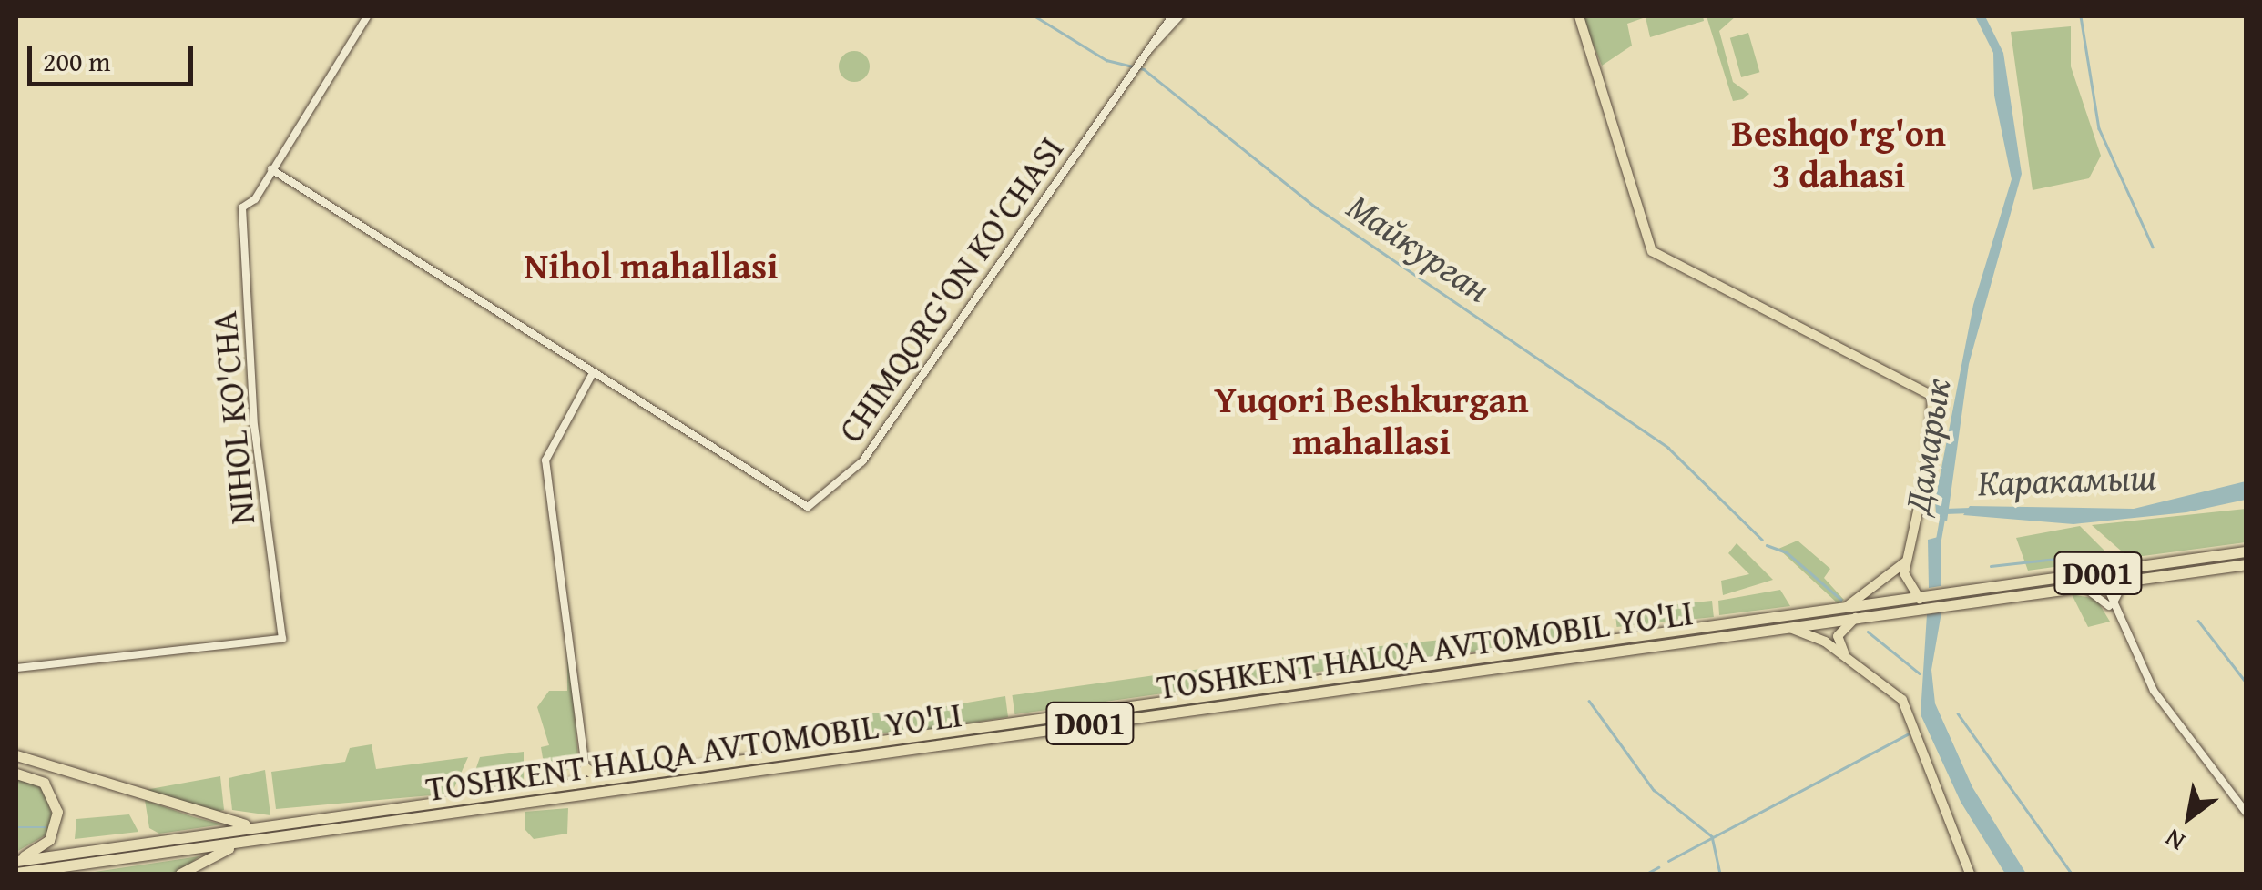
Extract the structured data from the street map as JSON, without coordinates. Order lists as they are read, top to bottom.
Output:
{
  "streets": {
    "highway": ["D001", "TOSHKENT HALQA AVTOMOBIL YO'LI"],
    "street": ["CHIMQORG'ON KO'CHASI", "NIHOL KO'CHA"]
  },
  "districts": ["Beshqo'rg'on 3 dahasi", "Nihol mahallasi", "Yuqori Beshkurgan mahallasi"],
  "water": ["Майкурган", "Дамарык", "Каракамыш"],
  "scale_bar": "200 m",
  "north": "bottom left"
}
